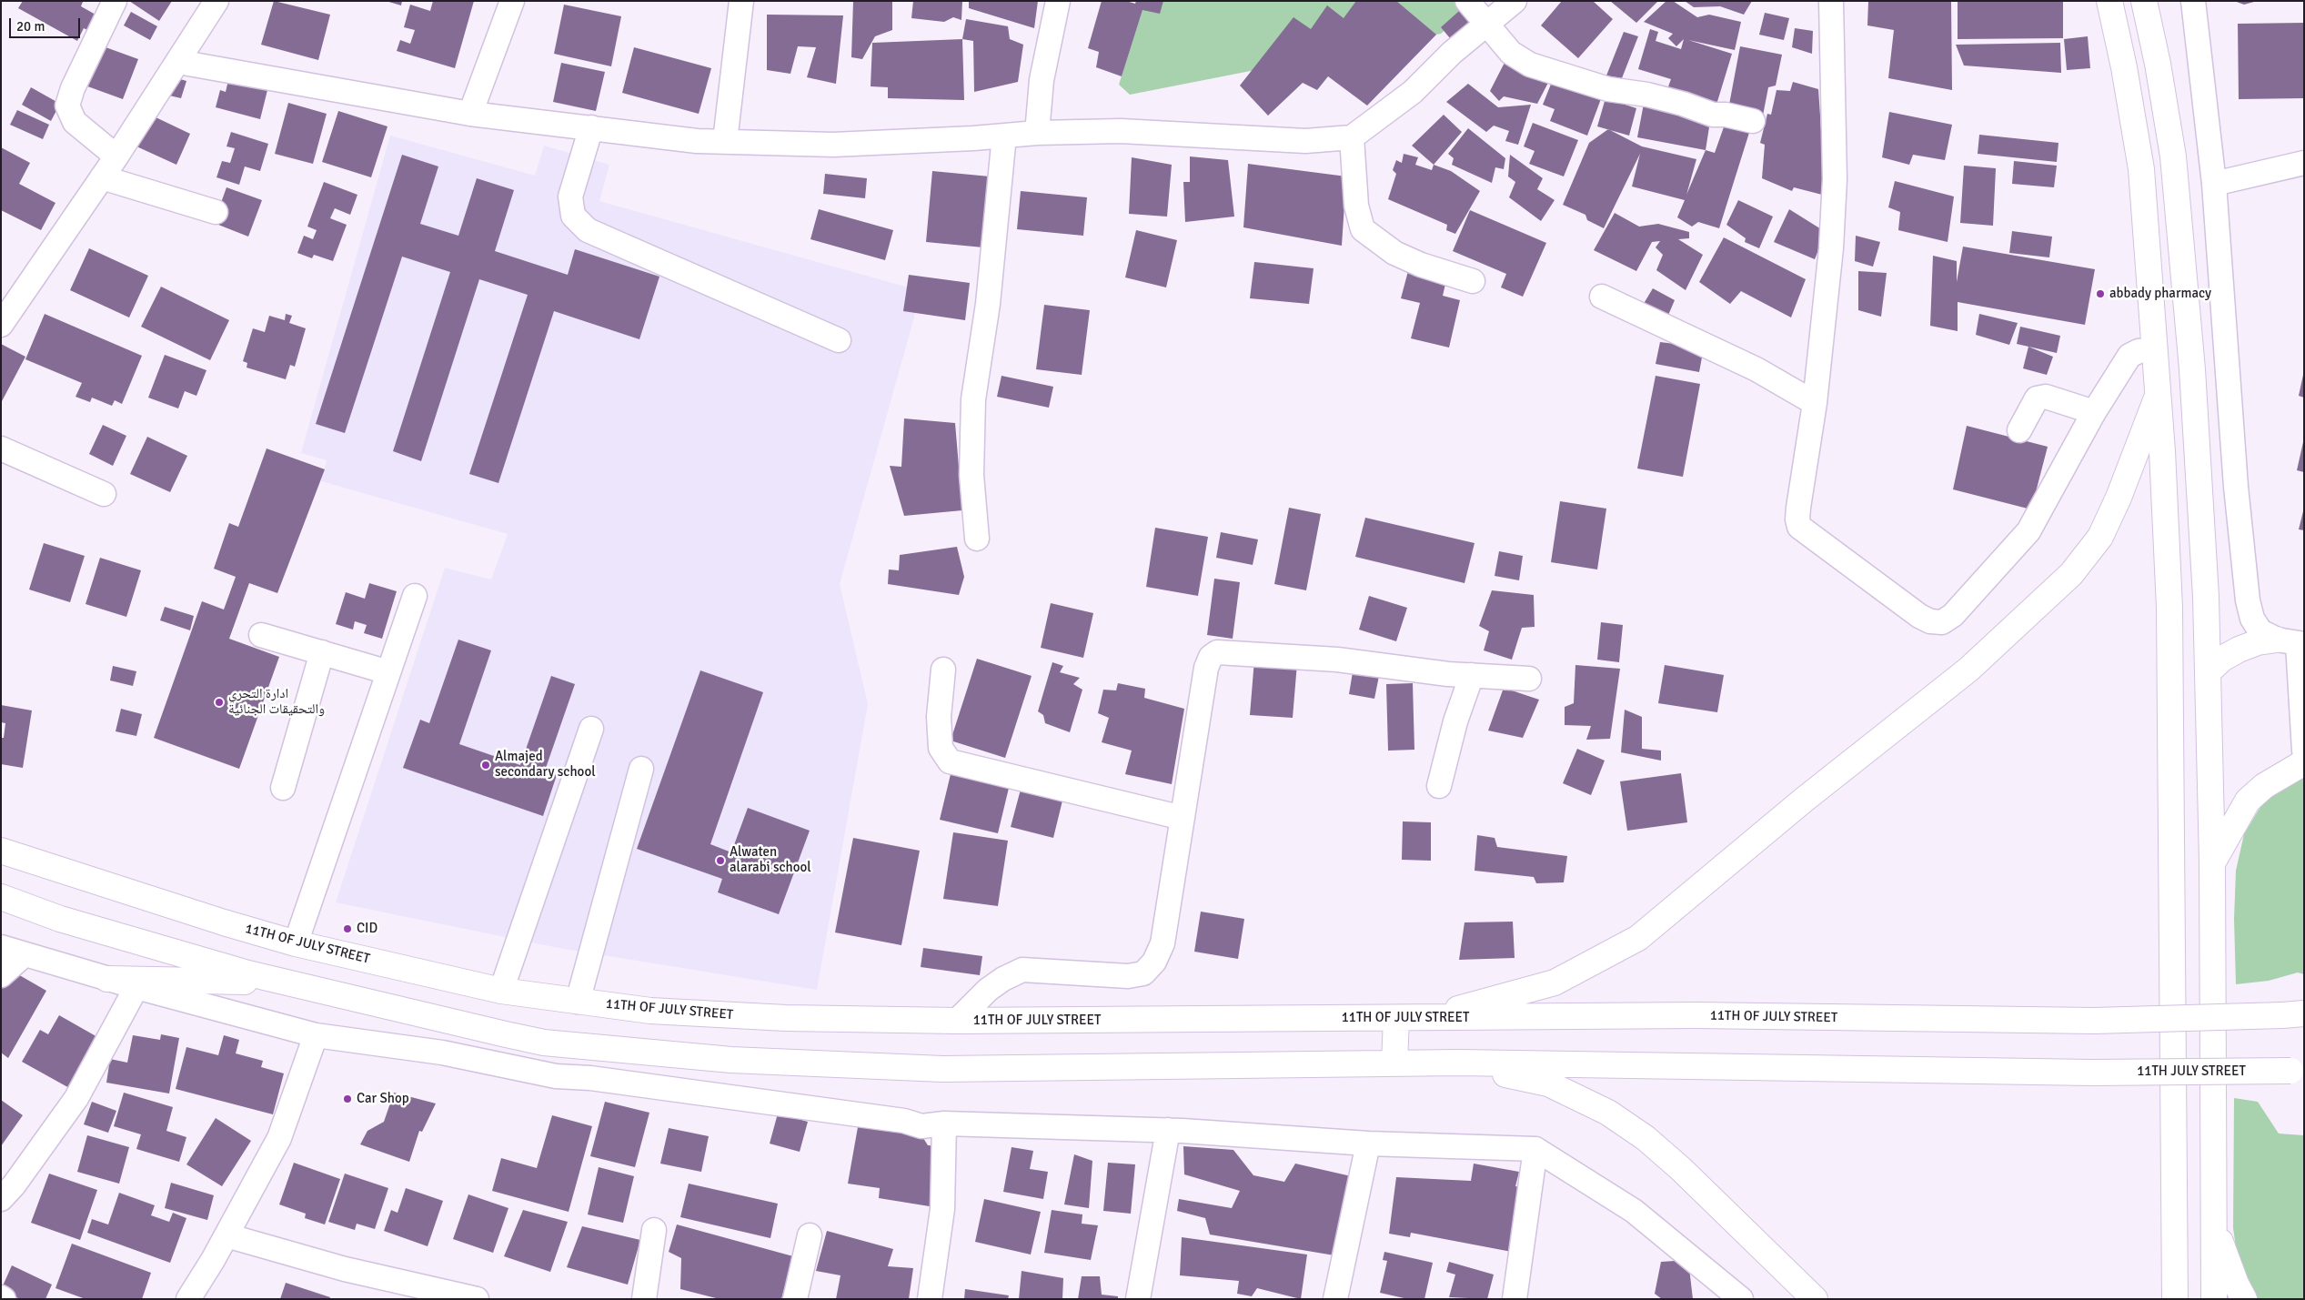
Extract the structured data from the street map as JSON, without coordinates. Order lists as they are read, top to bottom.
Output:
{
  "streets": {
    "highway": ["11TH OF JULY STREET", "11TH JULY STREET"]
  },
  "places": [
    "abbady pharmacy",
    "ادارة التحري والتحقيقات الجنائية",
    "Almajed secondary school",
    "Alwaten alarabi school",
    "CID",
    "Car Shop"
  ],
  "scale_bar": "20 m"
}
